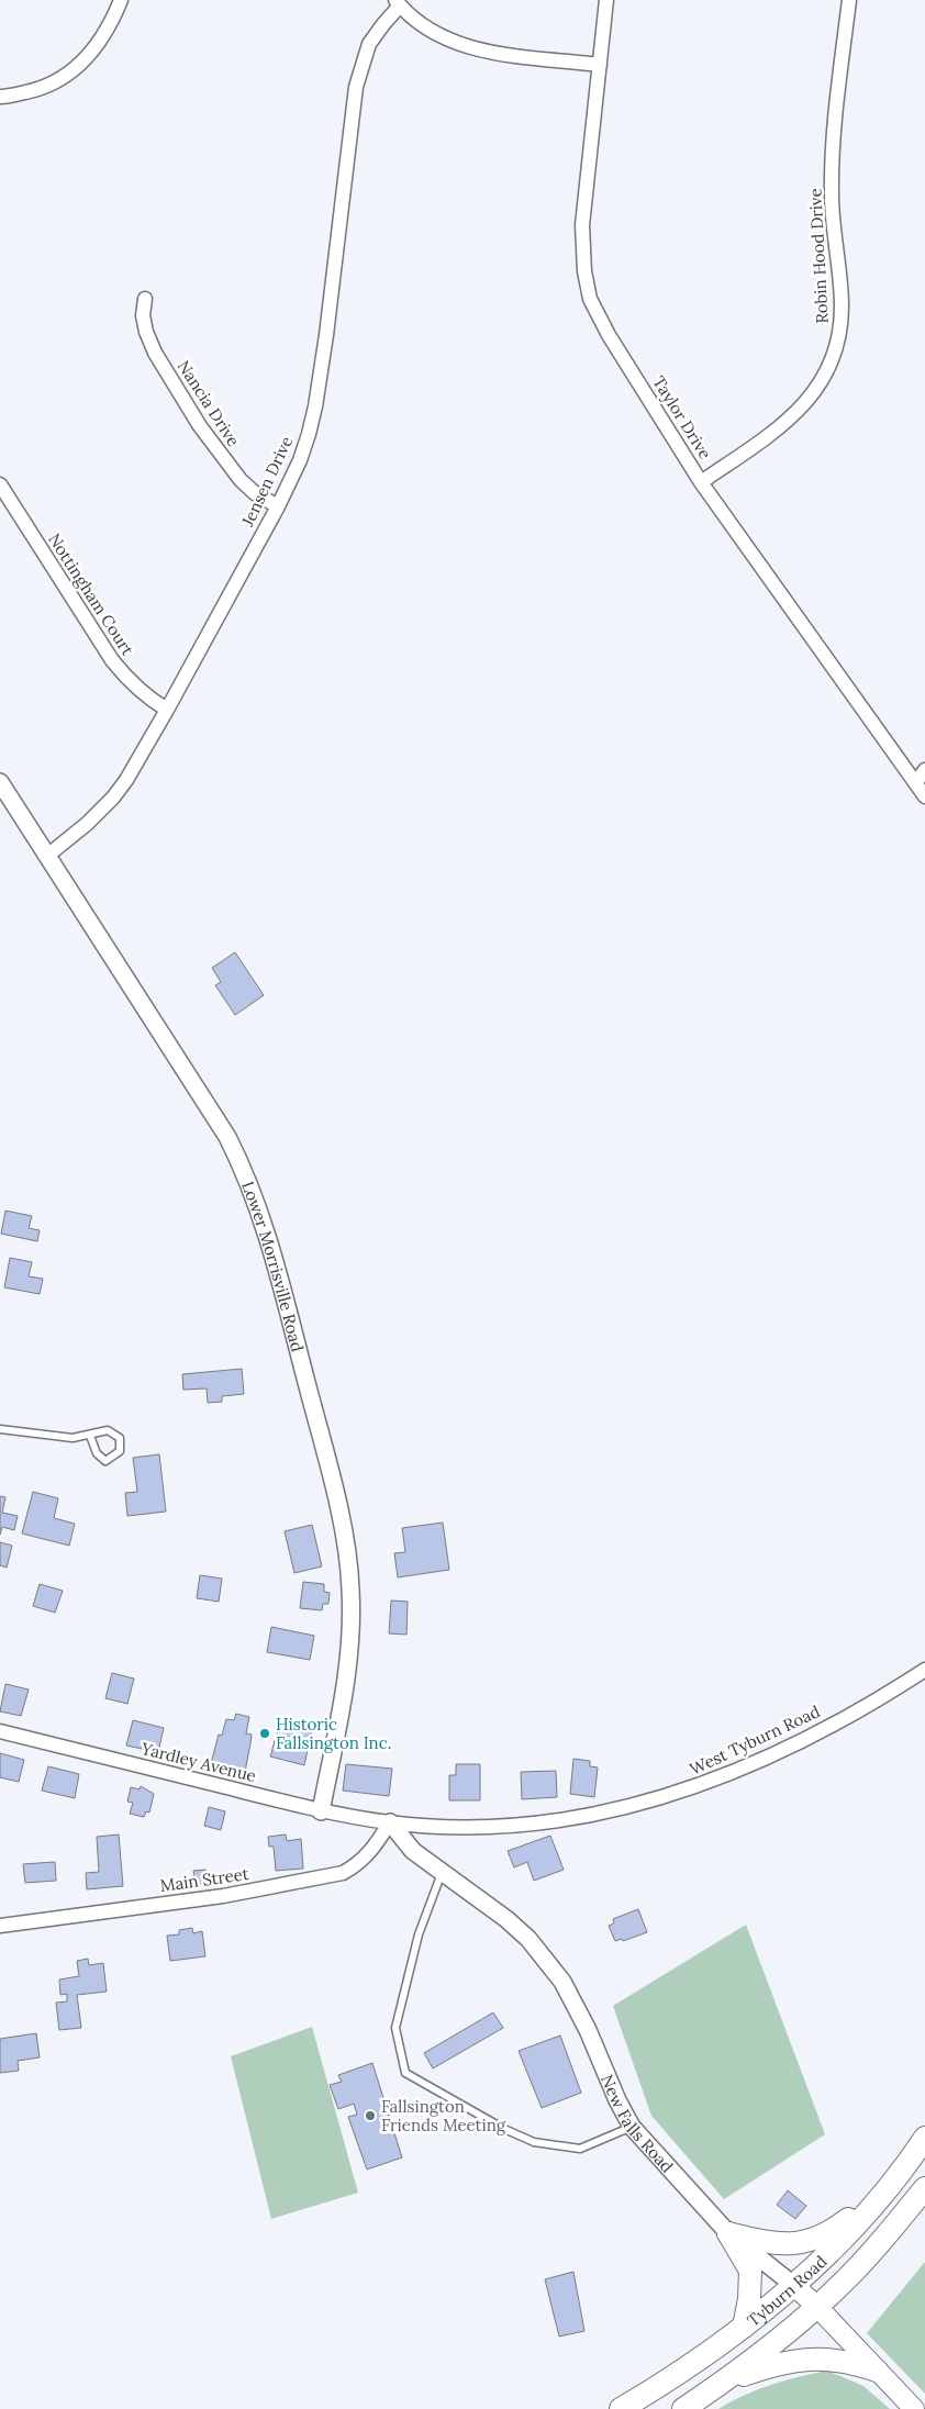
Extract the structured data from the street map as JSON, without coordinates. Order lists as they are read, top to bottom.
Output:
{
  "streets": {
    "main road": ["New Falls Road", "Tyburn Road"],
    "street": [
      "Robin Hood Drive",
      "Nancia Drive",
      "Taylor Drive",
      "Jensen Drive",
      "Nottingham Court",
      "Lower Morrisville Road",
      "West Tyburn Road",
      "Yardley Avenue",
      "Main Street"
    ]
  },
  "crossings": [
    ["Robin Hood Drive", "Taylor Drive"],
    ["Nancia Drive", "Jensen Drive"],
    ["Jensen Drive", "Nottingham Court"],
    ["Jensen Drive", "Lower Morrisville Road"],
    ["Lower Morrisville Road", "Yardley Avenue"],
    ["West Tyburn Road", "Yardley Avenue"],
    ["West Tyburn Road", "Main Street"],
    ["West Tyburn Road", "New Falls Road"],
    ["Yardley Avenue", "Main Street"],
    ["Yardley Avenue", "New Falls Road"],
    ["Main Street", "New Falls Road"],
    ["New Falls Road", "Tyburn Road"]
  ],
  "places": ["Historic Fallsington Inc.", "Fallsington Friends Meeting"]
}
